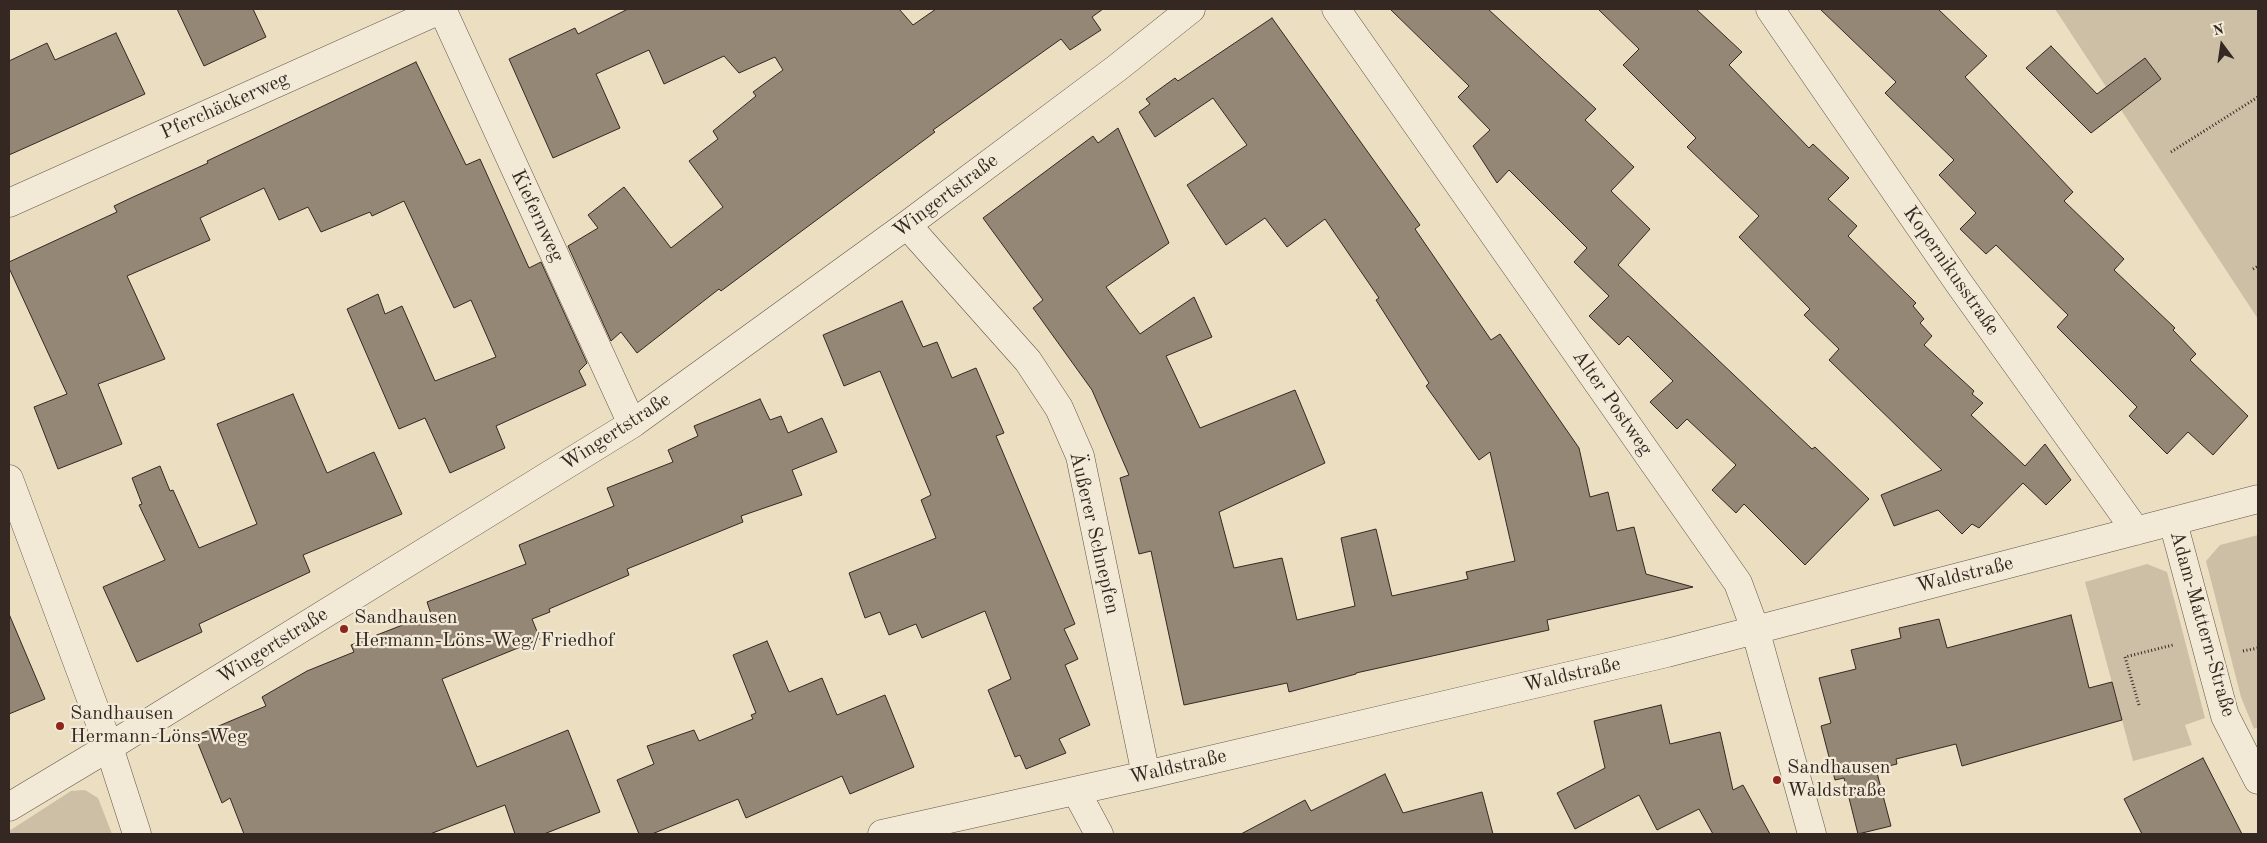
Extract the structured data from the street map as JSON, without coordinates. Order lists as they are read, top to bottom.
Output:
{
  "streets": {
    "street": [
      "Pferchäckerweg",
      "Wingertstraße",
      "Kiefernweg",
      "Kopernikusstraße",
      "Alter Postweg",
      "Äußerer Schnepfen",
      "Waldstraße",
      "Adam-Mattern-Straße"
    ]
  },
  "crossings": [
    ["Pferchäckerweg", "Kiefernweg"],
    ["Wingertstraße", "Kiefernweg"],
    ["Wingertstraße", "Äußerer Schnepfen"],
    ["Kopernikusstraße", "Waldstraße"],
    ["Alter Postweg", "Waldstraße"],
    ["Äußerer Schnepfen", "Waldstraße"],
    ["Waldstraße", "Adam-Mattern-Straße"]
  ],
  "places": ["Sandhausen Hermann-Löns-Weg/Friedhof", "Sandhausen Hermann-Löns-Weg", "Sandhausen Waldstraße"],
  "north": "top"
}
